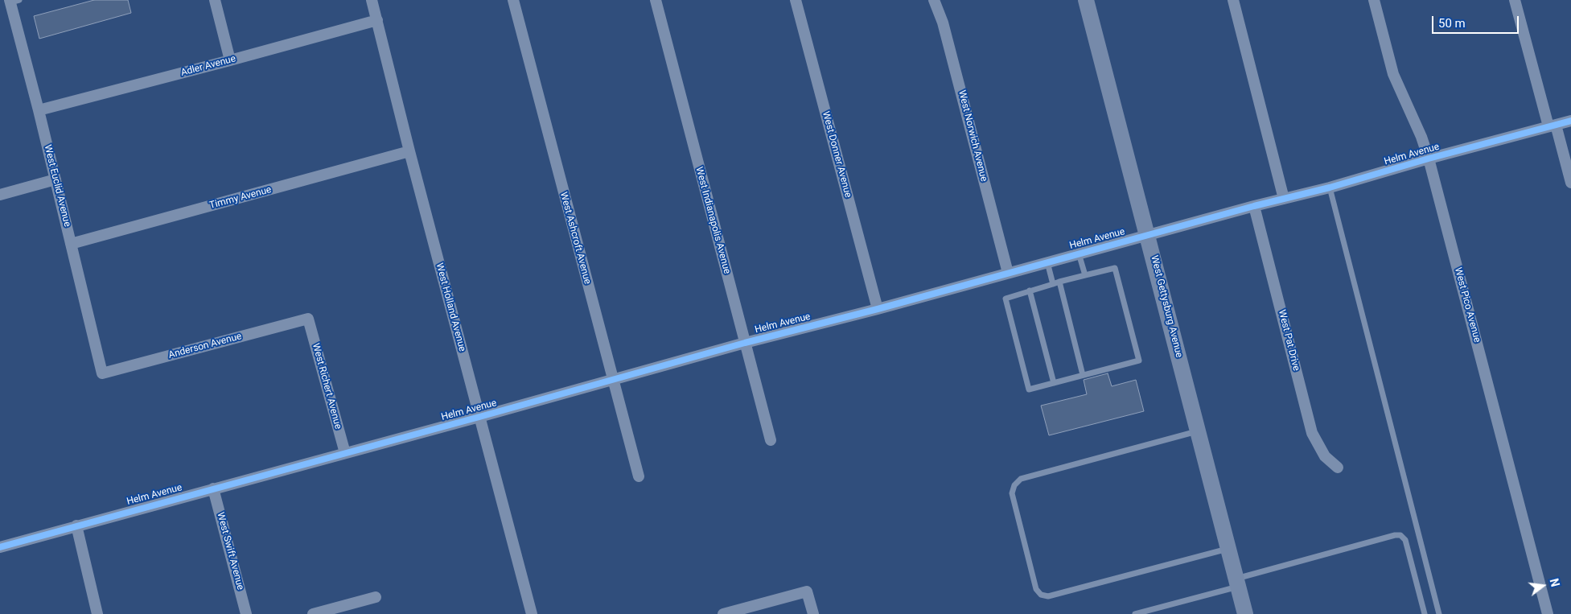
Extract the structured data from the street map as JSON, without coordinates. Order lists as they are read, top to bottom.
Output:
{
  "streets": {
    "street": [
      "Adler Avenue",
      "West Norwich Avenue",
      "West Donner Avenue",
      "Helm Avenue",
      "West Euclid Avenue",
      "Timmy Avenue",
      "West Indianapolis Avenue",
      "West Ashcroft Avenue",
      "West Pico Avenue",
      "West Gettysburg Avenue",
      "West Holland Avenue",
      "West Pat Drive",
      "Anderson Avenue",
      "West Richert Avenue",
      "West Swift Avenue"
    ]
  },
  "crossings": [
    ["Adler Avenue", "West Euclid Avenue"],
    ["Adler Avenue", "West Holland Avenue"],
    ["West Norwich Avenue", "Helm Avenue"],
    ["West Donner Avenue", "Helm Avenue"],
    ["Helm Avenue", "West Indianapolis Avenue"],
    ["Helm Avenue", "West Ashcroft Avenue"],
    ["Helm Avenue", "West Pico Avenue"],
    ["Helm Avenue", "West Gettysburg Avenue"],
    ["Helm Avenue", "West Holland Avenue"],
    ["Helm Avenue", "West Pat Drive"],
    ["Helm Avenue", "West Richert Avenue"],
    ["Helm Avenue", "West Swift Avenue"],
    ["West Euclid Avenue", "Timmy Avenue"],
    ["West Euclid Avenue", "Anderson Avenue"],
    ["Timmy Avenue", "West Holland Avenue"],
    ["Anderson Avenue", "West Richert Avenue"]
  ],
  "scale_bar": "50 m",
  "north": "right"
}
